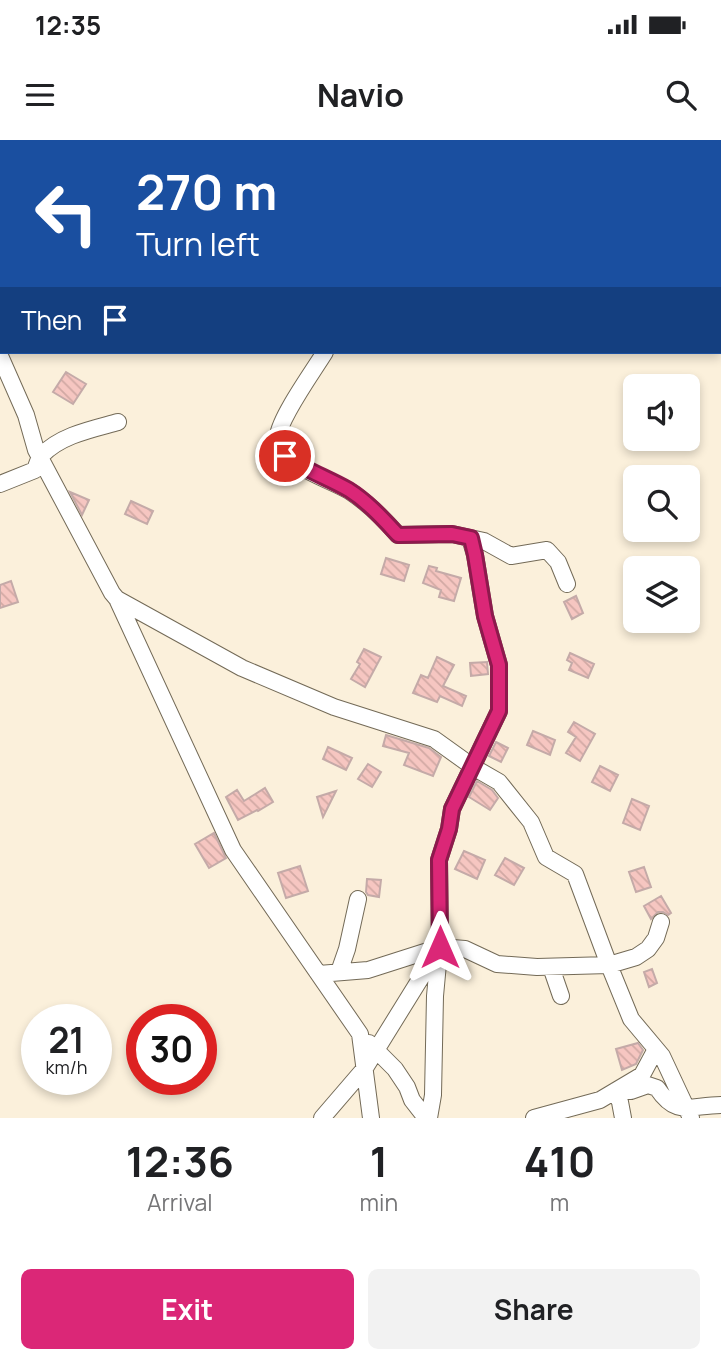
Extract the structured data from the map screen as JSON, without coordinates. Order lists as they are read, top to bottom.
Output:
{
  "page": {
    "status": "12:35",
    "header": "Navio",
    "turn": ["270 m", "Turn left"],
    "then": "Then",
    "speed": "21 km/h",
    "limit": "30",
    "eta": [
      "12:36",
      "Arrival",
      "1",
      "min",
      "410",
      "m"
    ],
    "buttons": ["Exit", "Share"]
  }
}
